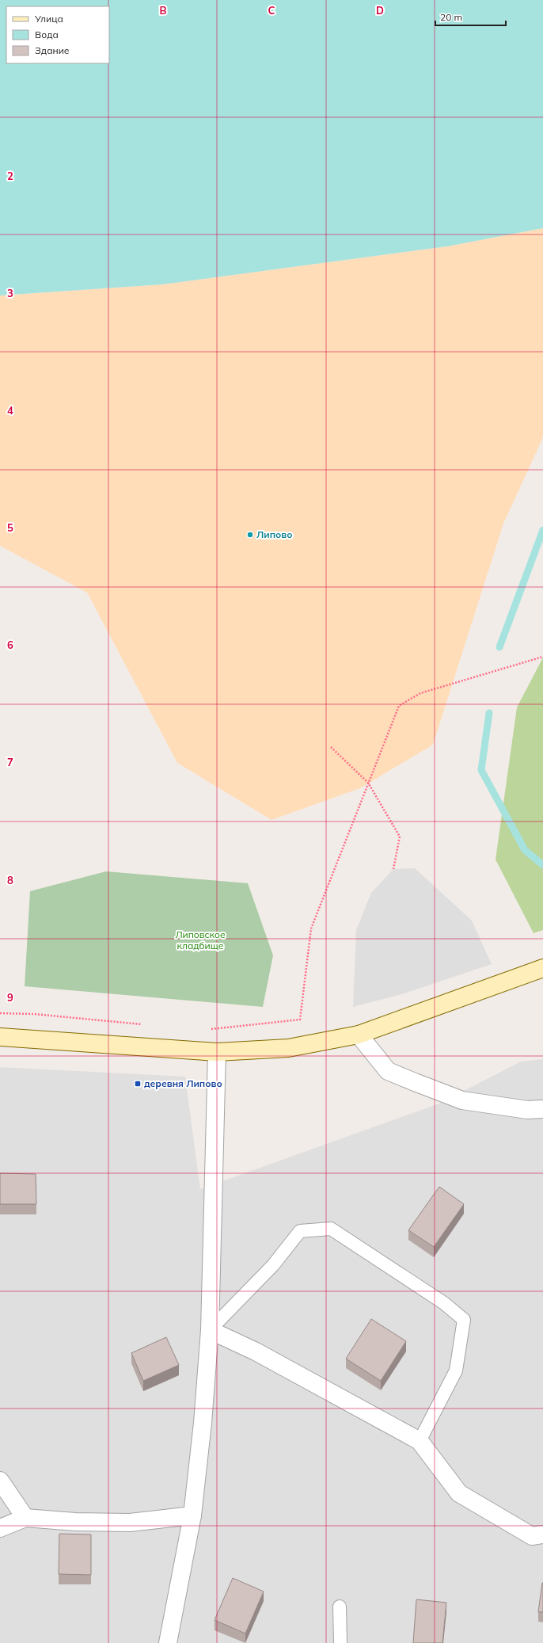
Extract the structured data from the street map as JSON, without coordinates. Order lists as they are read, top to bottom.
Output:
{
  "parks": ["Липовское кладбище"],
  "places": {
    "other": ["Липово"],
    "transit": ["деревня Липово"]
  },
  "legend": ["Улица", "Вода", "Здание"],
  "scale_bar": "20 m",
  "grid": {
    "columns": ["B", "C", "D"],
    "rows": [
      "2",
      "3",
      "4",
      "5",
      "6",
      "7",
      "8",
      "9"
    ]
  }
}
